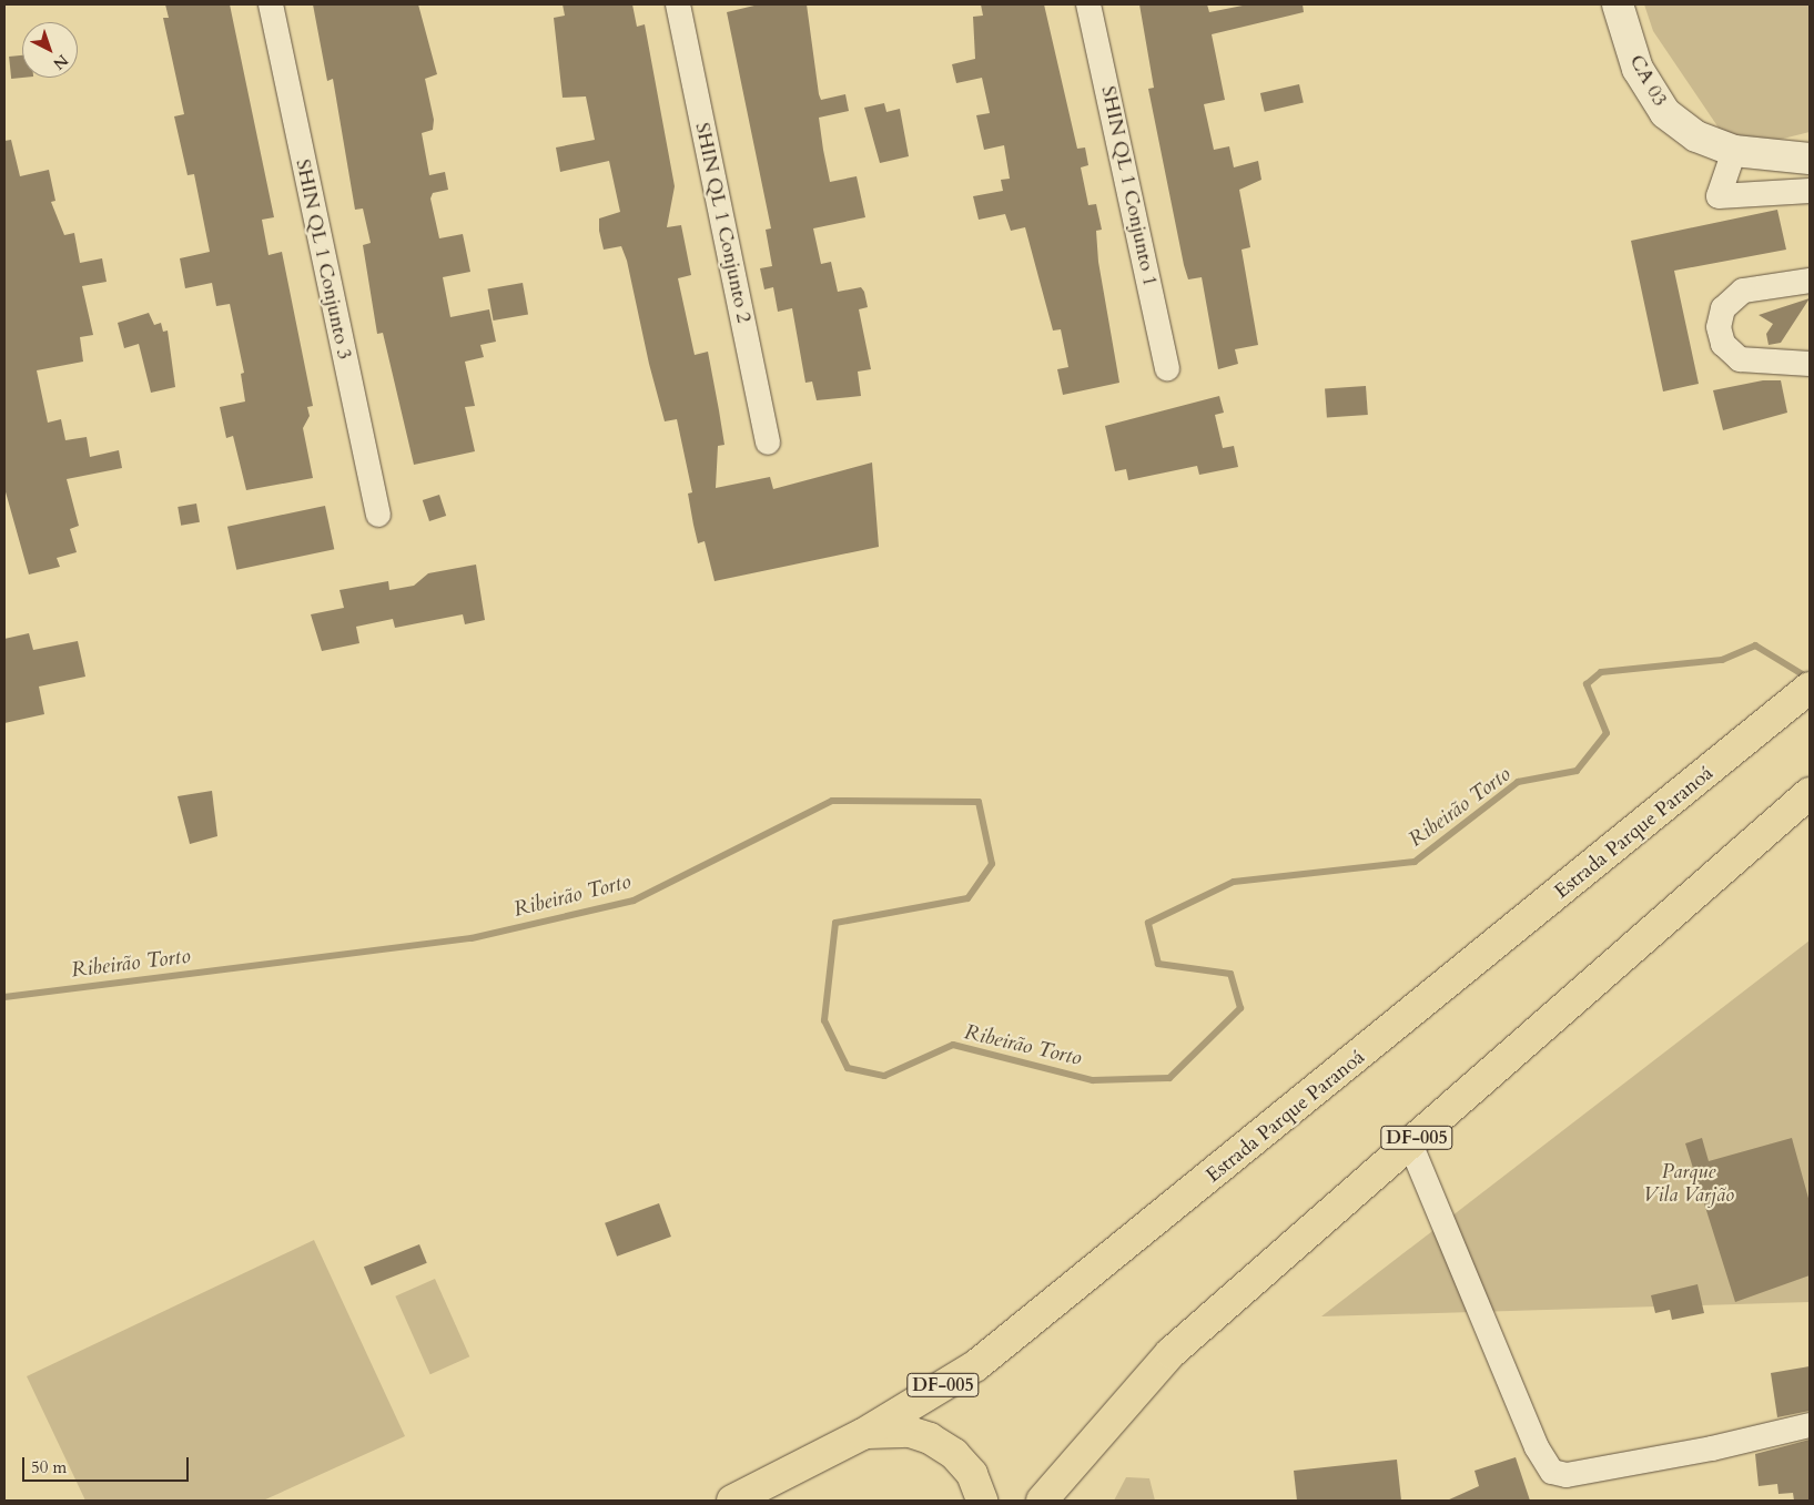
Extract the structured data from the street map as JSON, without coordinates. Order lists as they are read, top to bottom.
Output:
{
  "streets": {
    "main road": ["Estrada Parque Paranoá", "DF-005"],
    "street": [
      "CA 03",
      "SHIN QL 1 Conjunto 1",
      "SHIN QL 1 Conjunto 2",
      "SHIN QL 1 Conjunto 3"
    ]
  },
  "water": ["Ribeirão Torto"],
  "parks": ["Parque Vila Varjão"],
  "scale_bar": "50 m",
  "north": "bottom right"
}
